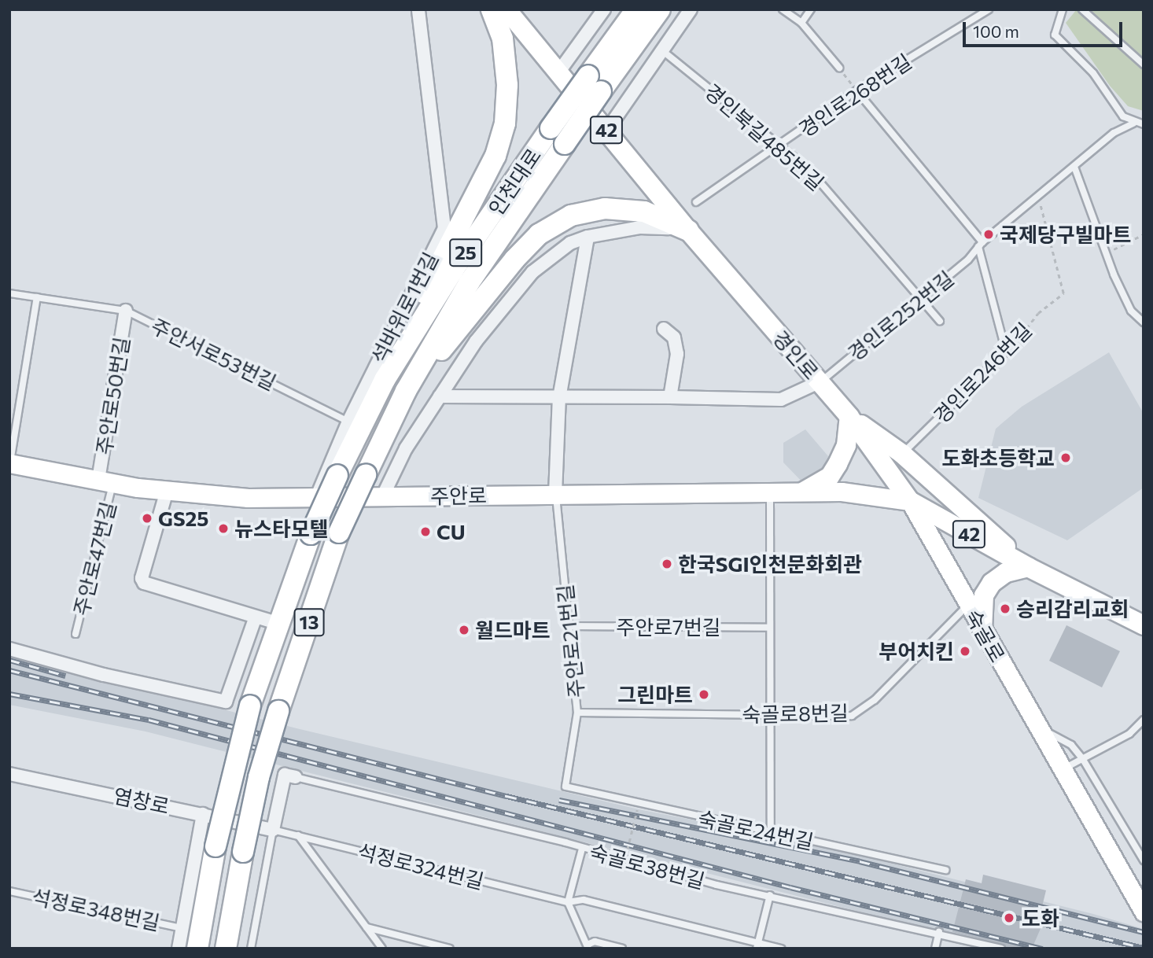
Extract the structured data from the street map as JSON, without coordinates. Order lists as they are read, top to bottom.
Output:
{
  "streets": {
    "highway": ["인천대로", "25", "13"],
    "main road": [
      "42",
      "경인로",
      "주안로",
      "숙골로"
    ],
    "street": [
      "석바위로1번길",
      "주안로50번길",
      "염창로",
      "석정로348번길"
    ],
    "lane": [
      "경인로268번길",
      "경인북길485번길",
      "경인로252번길",
      "주안서로53번길",
      "경인로246번길",
      "주안로47번길",
      "주안로7번길",
      "주안로21번길",
      "숙골로8번길",
      "숙골로24번길",
      "석정로324번길",
      "숙골로38번길"
    ]
  },
  "crossings": [
    ["경인로268번길", "경인북길485번길"],
    ["경인북길485번길", "경인로252번길"],
    ["인천대로", "13"],
    ["석바위로1번길", "주안서로53번길"],
    ["석바위로1번길", "주안로"],
    ["경인로252번길", "경인로"],
    ["경인로252번길", "경인로246번길"],
    ["주안서로53번길", "주안로50번길"],
    ["경인로", "주안로"],
    ["경인로", "숙골로"],
    ["주안로50번길", "주안로"],
    ["주안로50번길", "주안로47번길"],
    ["주안로", "주안로47번길"],
    ["주안로", "숙골로"],
    ["주안로", "주안로21번길"],
    ["주안로7번길", "주안로21번길"],
    ["숙골로", "숙골로8번길"],
    ["주안로21번길", "숙골로8번길"],
    ["주안로21번길", "숙골로24번길"],
    ["염창로", "석정로324번길"],
    ["염창로", "석정로348번길"]
  ],
  "places": [
    "국제당구빌마트",
    "도화초등학교",
    "GS25",
    "뉴스타모텔",
    "CU",
    "한국SGI인천문화회관",
    "승리감리교회",
    "월드마트",
    "부어치킨",
    "그린마트",
    "도화"
  ],
  "scale_bar": "100 m"
}
